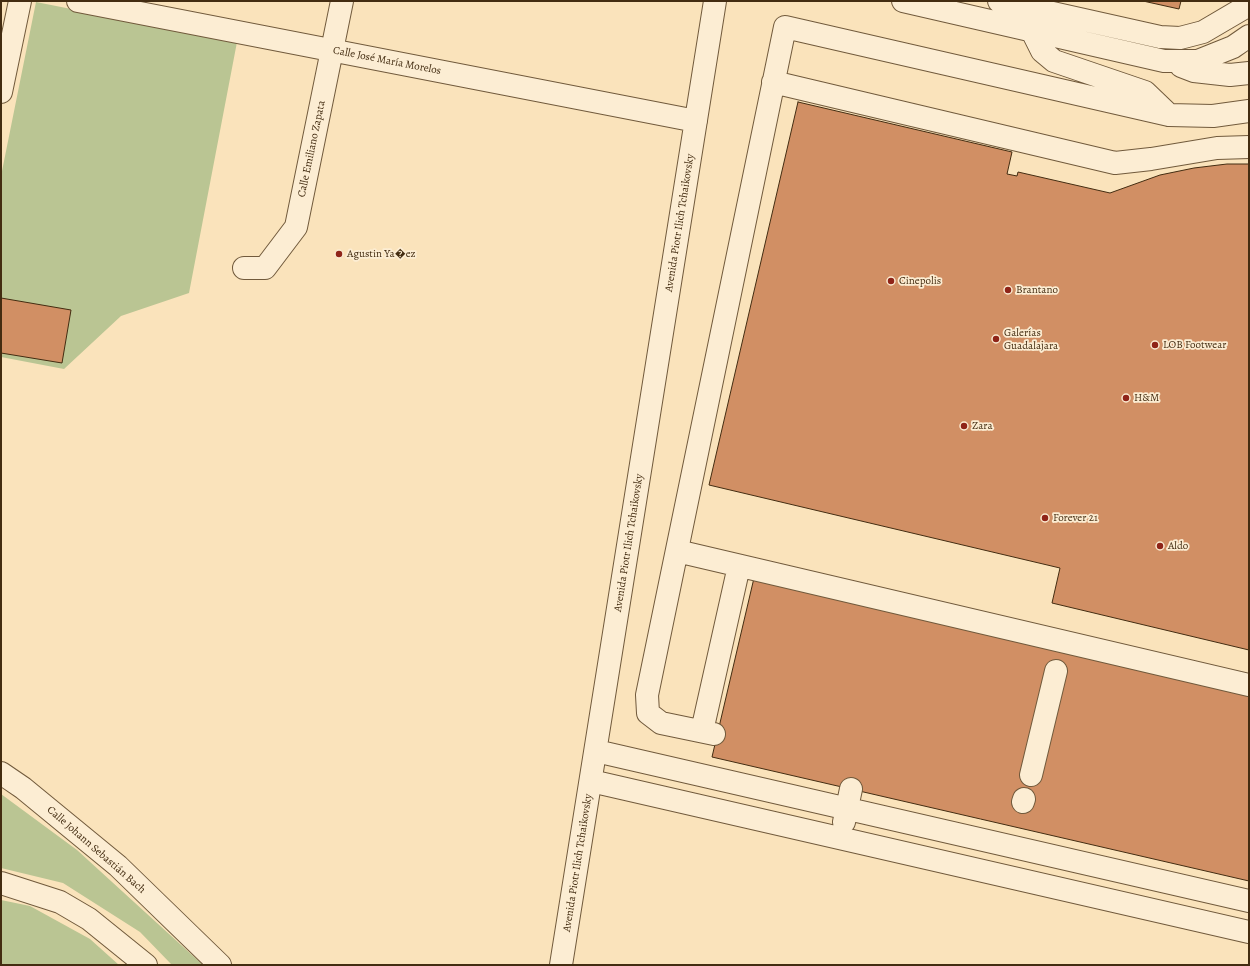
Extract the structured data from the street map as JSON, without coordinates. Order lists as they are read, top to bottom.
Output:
{
  "streets": {
    "street": [
      "Calle José María Morelos",
      "Calle Emiliano Zapata",
      "Avenida Piotr Ilich Tchaikovsky",
      "Calle Johann Sebastián Bach"
    ]
  },
  "crossings": [
    ["Calle José María Morelos", "Calle Emiliano Zapata"],
    ["Calle José María Morelos", "Avenida Piotr Ilich Tchaikovsky"]
  ],
  "places": [
    "Agustin Ya�ez",
    "Cinepolis",
    "Brantano",
    "Galerías Guadalajara",
    "LOB Footwear",
    "H&M",
    "Zara",
    "Forever 21",
    "Aldo"
  ]
}
